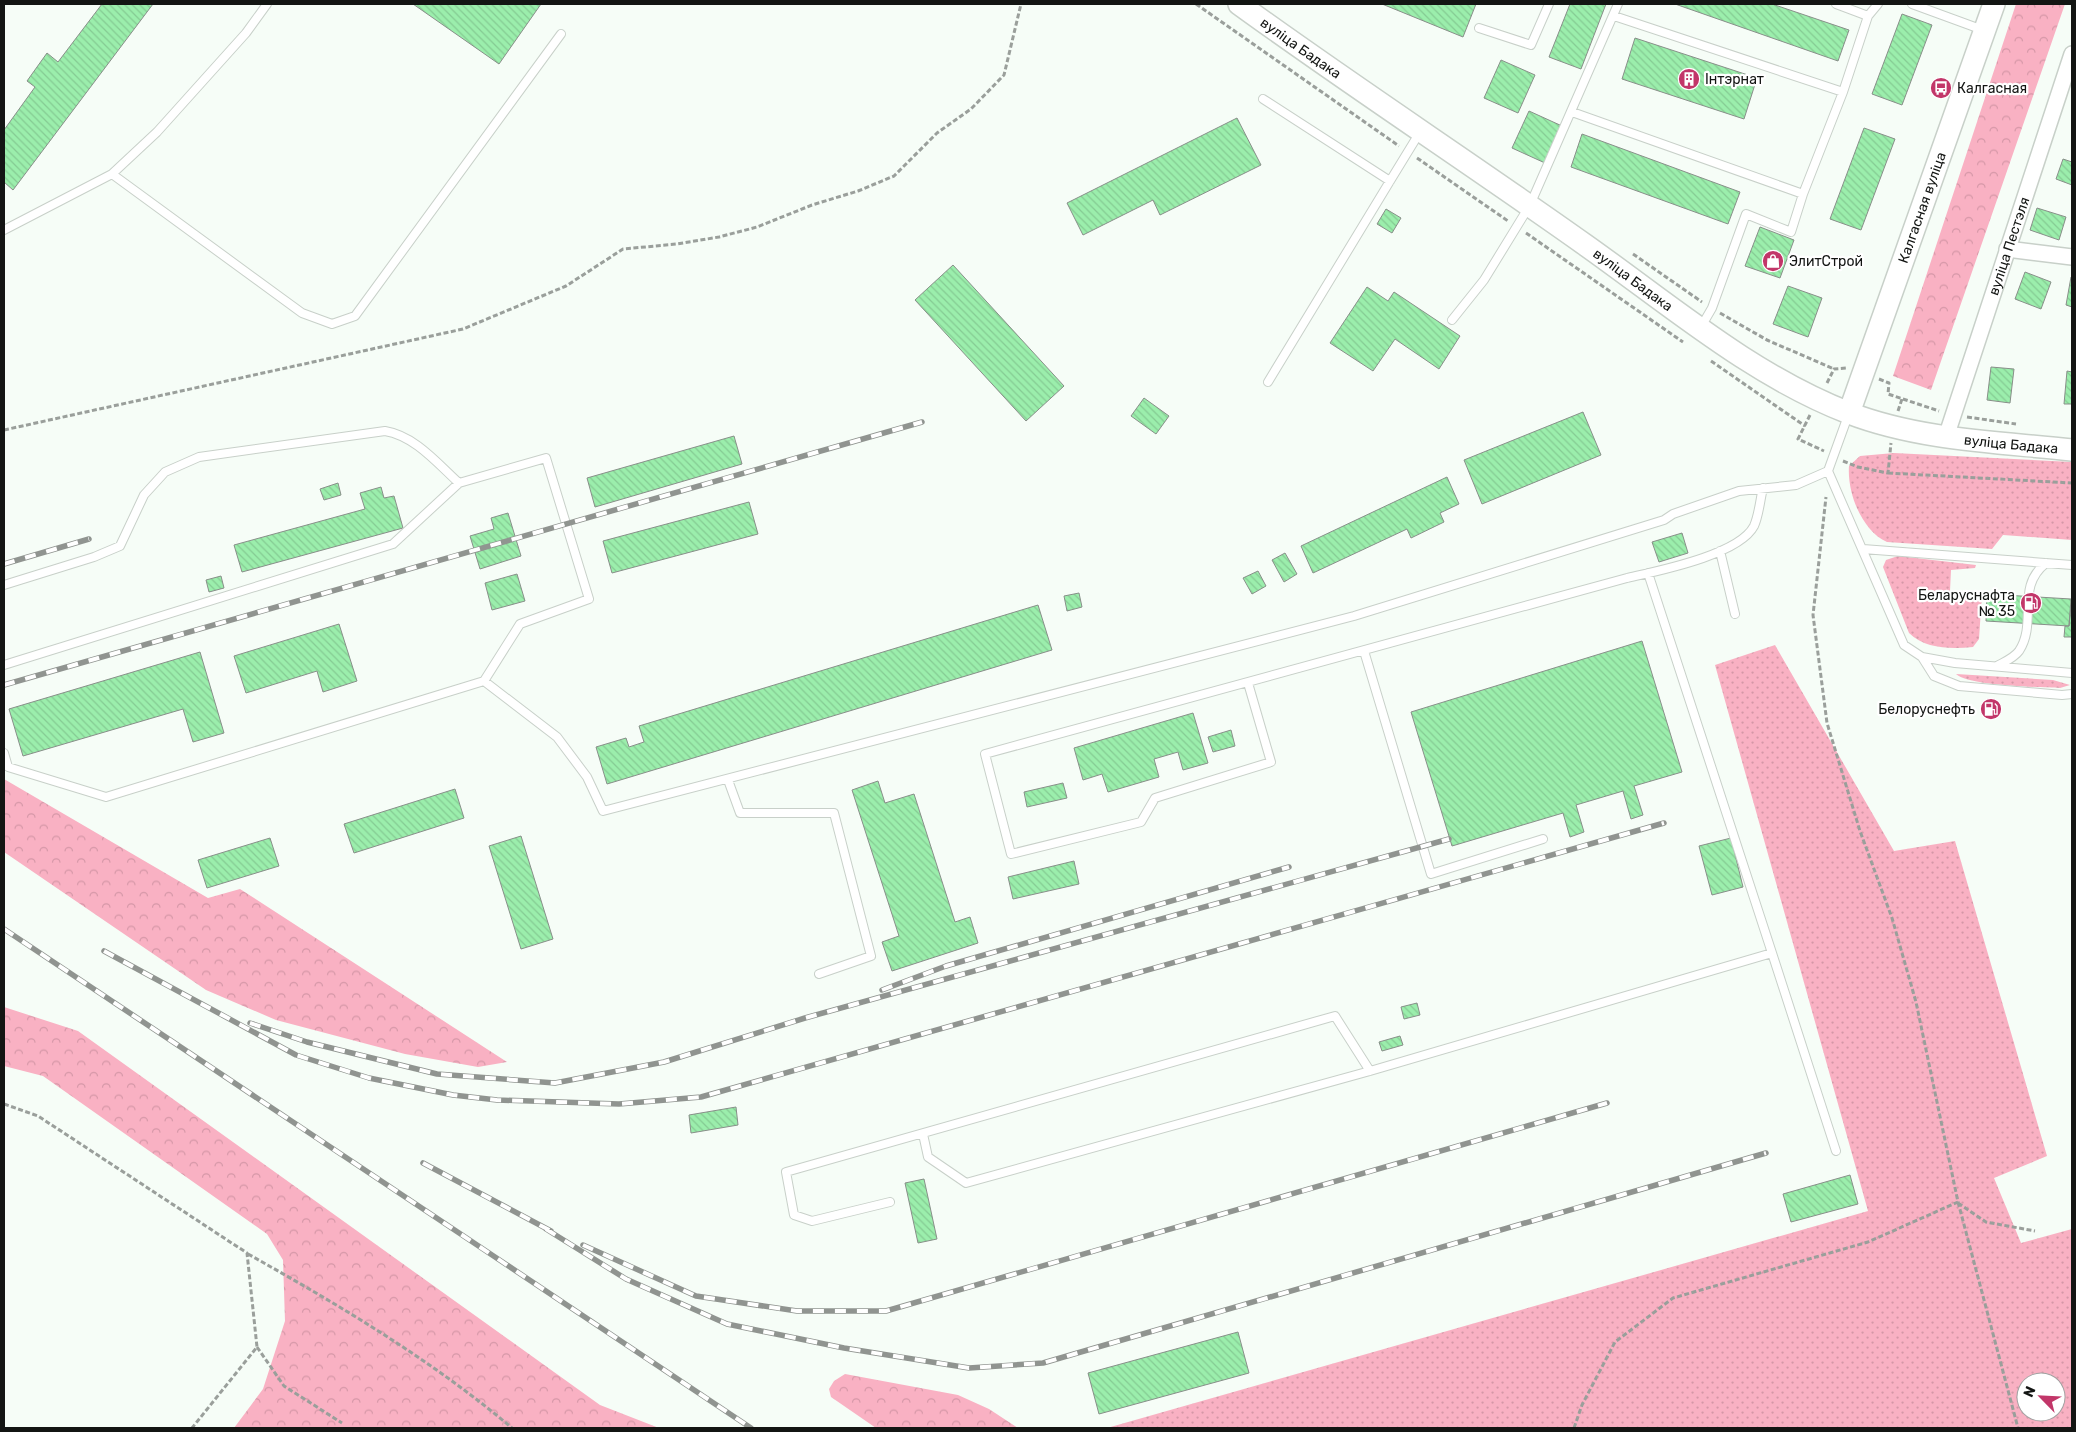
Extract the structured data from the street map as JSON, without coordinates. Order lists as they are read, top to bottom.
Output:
{
  "streets": {
    "main road": ["вуліца Бадака", "Калгасная вуліца"],
    "street": ["вуліца Пестэля"]
  },
  "crossings": [
    ["вуліца Бадака", "Калгасная вуліца"],
    ["вуліца Бадака", "вуліца Пестэля"]
  ],
  "places": {
    "building": ["Інтэрнат"],
    "bus stop": ["Калгасная"],
    "shop": ["ЭлитСтрой"],
    "fuel station": ["Беларуснафта № 35", "Белоруснефть"]
  },
  "north": "top left"
}
